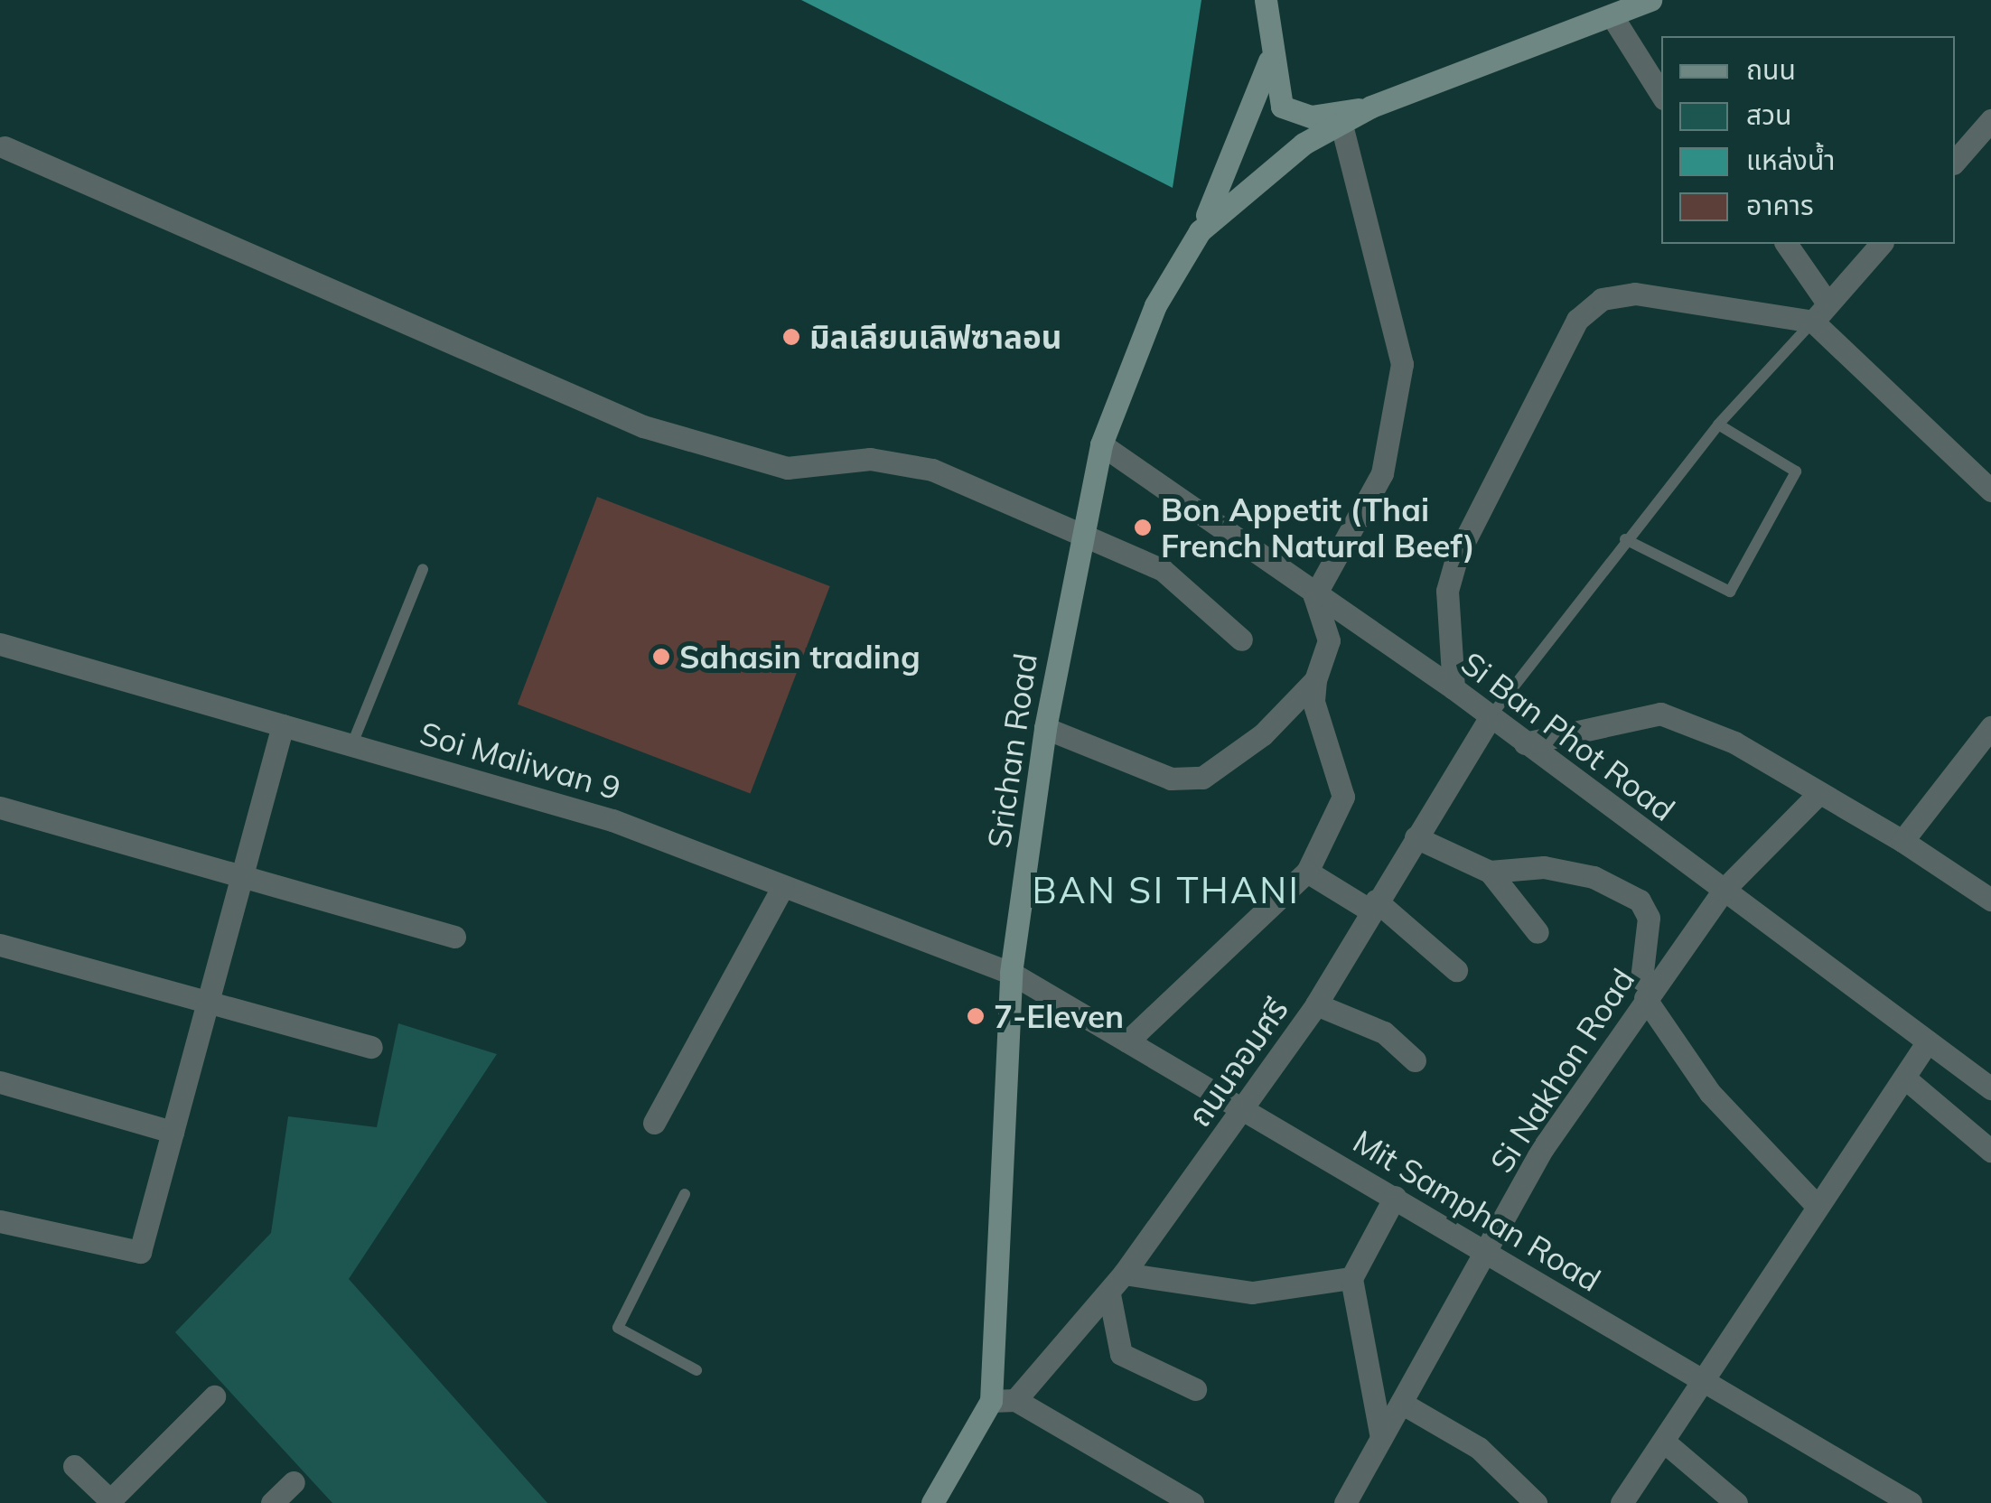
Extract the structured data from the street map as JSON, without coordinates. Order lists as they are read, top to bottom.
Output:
{
  "streets": {
    "main road": ["Srichan Road"],
    "street": [
      "Si Ban Phot Road",
      "Soi Maliwan 9",
      "ถนนจอมศรี",
      "Si Nakhon Road",
      "Mit Samphan Road"
    ]
  },
  "crossings": [
    ["Si Ban Phot Road", "Srichan Road"],
    ["Si Ban Phot Road", "ถนนจอมศรี"],
    ["Si Ban Phot Road", "Si Nakhon Road"],
    ["Srichan Road", "Soi Maliwan 9"],
    ["Srichan Road", "Mit Samphan Road"],
    ["Soi Maliwan 9", "Mit Samphan Road"],
    ["ถนนจอมศรี", "Mit Samphan Road"],
    ["Si Nakhon Road", "Mit Samphan Road"]
  ],
  "districts": ["BAN SI THANI"],
  "places": [
    "มิลเลียนเลิฟซาลอน",
    "Bon Appetit (Thai French Natural Beef)",
    "Sahasin trading",
    "7-Eleven"
  ],
  "legend": [
    "ถนน",
    "สวน",
    "แหล่งน้ำ",
    "อาคาร"
  ]
}
